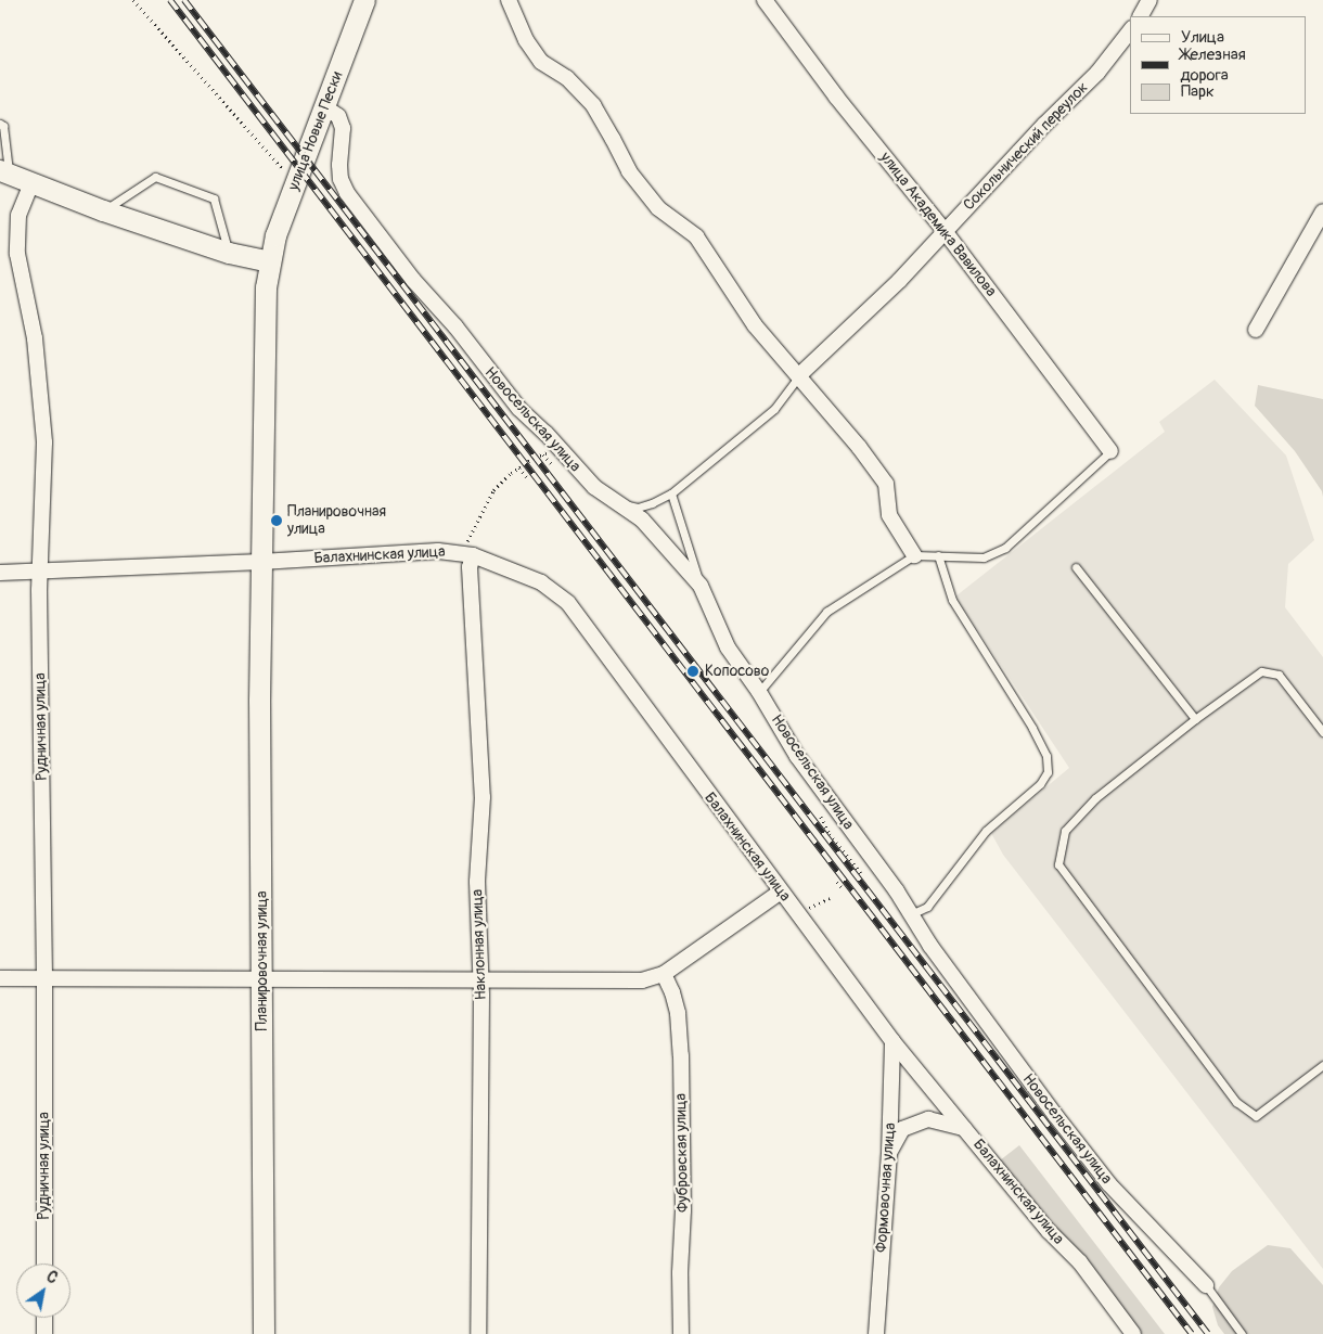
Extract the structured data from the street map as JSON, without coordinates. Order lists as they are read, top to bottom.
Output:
{
  "streets": {
    "main road": ["улица Новые Пески", "Планировочная улица"],
    "street": [
      "Сокольнический переулок",
      "улица Академика Вавилова",
      "Новосельская улица",
      "Балахнинская улица",
      "Рудничная улица",
      "Наклонная улица",
      "Фубровская улица",
      "Формовочная улица"
    ]
  },
  "crossings": [
    ["улица Новые Пески", "Новосельская улица"],
    ["улица Новые Пески", "Планировочная улица"],
    ["Сокольнический переулок", "улица Академика Вавилова"],
    ["Балахнинская улица", "Рудничная улица"],
    ["Балахнинская улица", "Наклонная улица"],
    ["Балахнинская улица", "Планировочная улица"],
    ["Балахнинская улица", "Формовочная улица"]
  ],
  "places": ["Планировочная улица", "Копосово"],
  "legend": ["Улица", "Железная дорога", "Парк"],
  "north": "top right"
}
